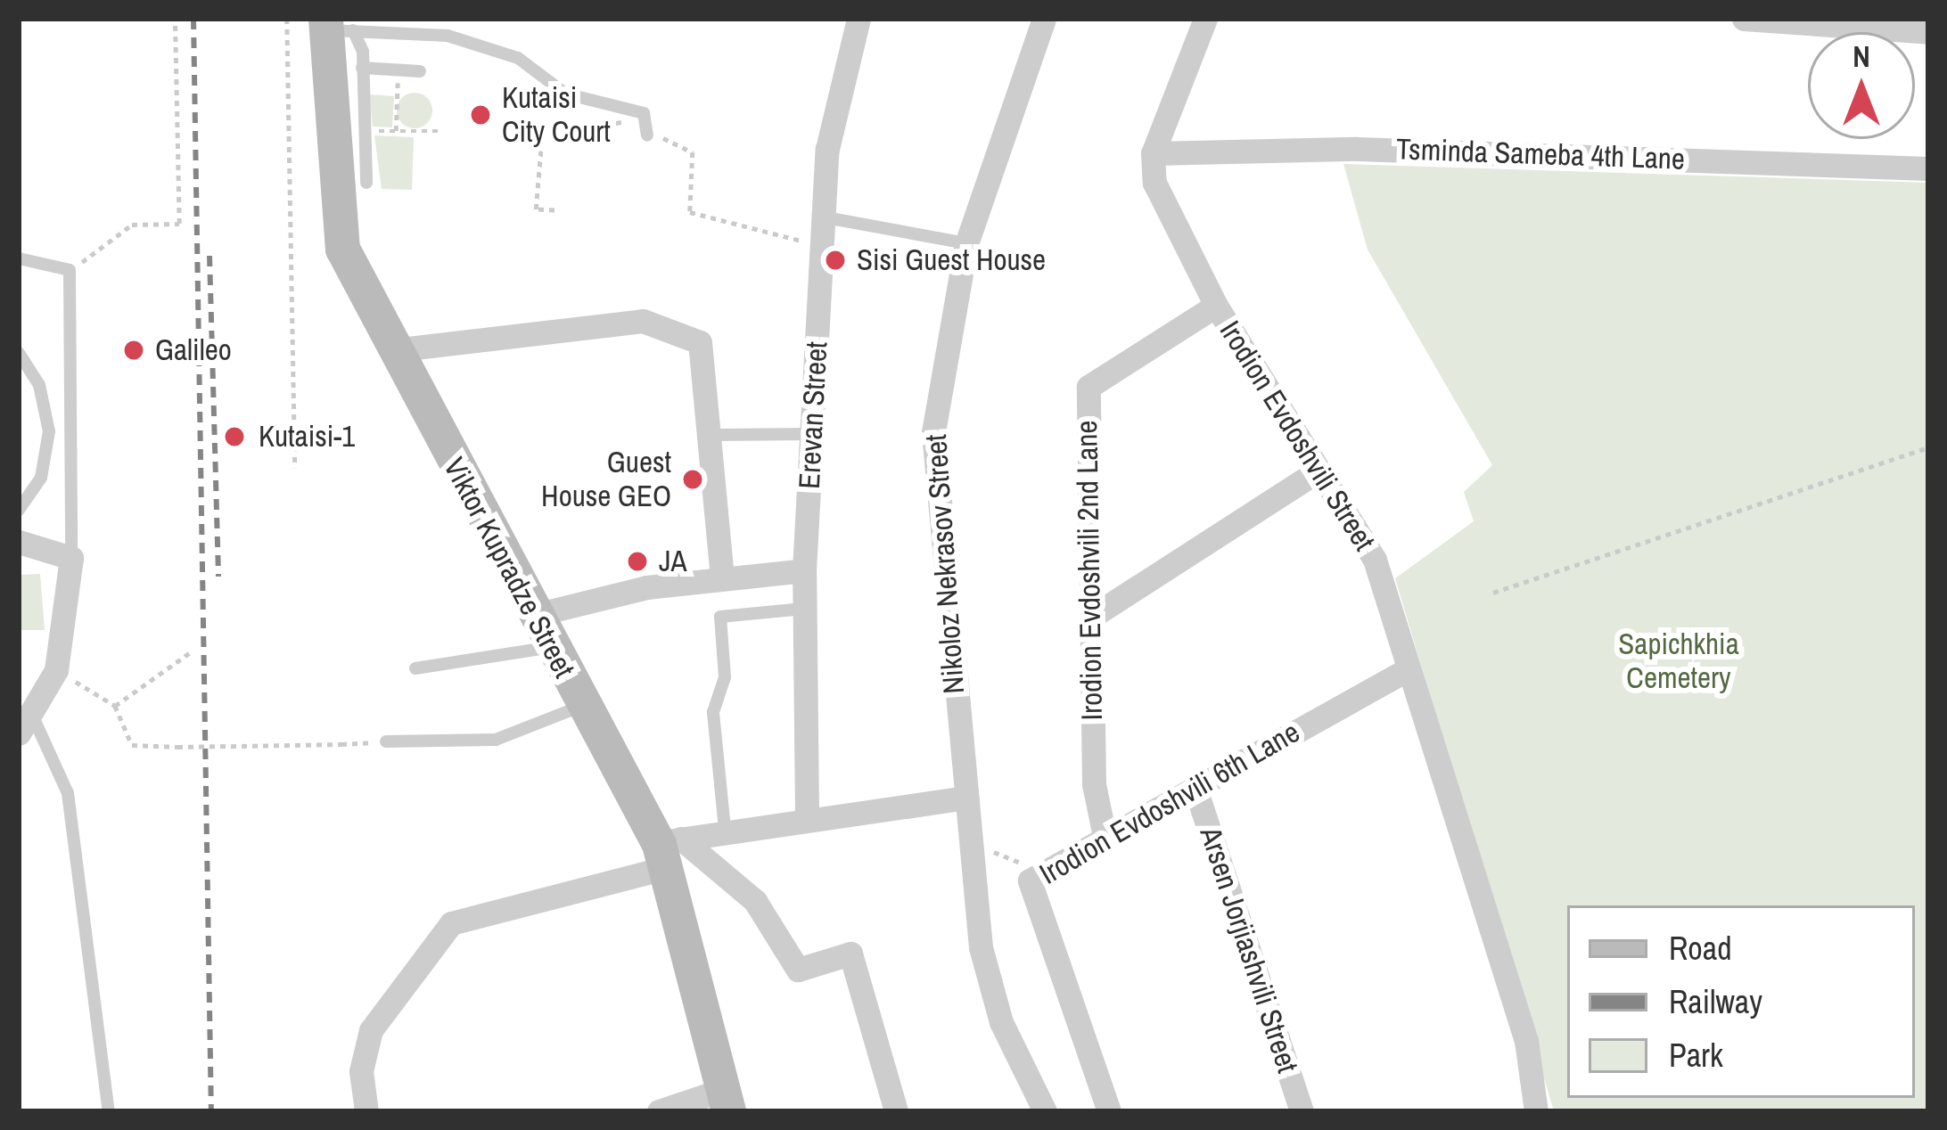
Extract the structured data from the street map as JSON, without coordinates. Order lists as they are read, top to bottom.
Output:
{
  "streets": {
    "street": [
      "Tsminda Sameba 4th Lane",
      "Erevan Street",
      "Irodion Evdoshvili Street",
      "Nikoloz Nekrasov Street",
      "Viktor Kupradze Street",
      "Irodion Evdoshvili 2nd Lane",
      "Irodion Evdoshvili 6th Lane",
      "Arsen Jorjiashvili Street"
    ]
  },
  "crossings": [
    ["Tsminda Sameba 4th Lane", "Irodion Evdoshvili Street"],
    ["Irodion Evdoshvili Street", "Irodion Evdoshvili 2nd Lane"],
    ["Irodion Evdoshvili Street", "Irodion Evdoshvili 6th Lane"],
    ["Irodion Evdoshvili 2nd Lane", "Irodion Evdoshvili 6th Lane"],
    ["Irodion Evdoshvili 6th Lane", "Arsen Jorjiashvili Street"]
  ],
  "parks": ["Sapichkhia Cemetery"],
  "places": [
    "Kutaisi City Court",
    "Sisi Guest House",
    "Galileo",
    "Kutaisi-1",
    "Guest House GEO",
    "JA"
  ],
  "legend": ["Road", "Railway", "Park"],
  "north": "top"
}
